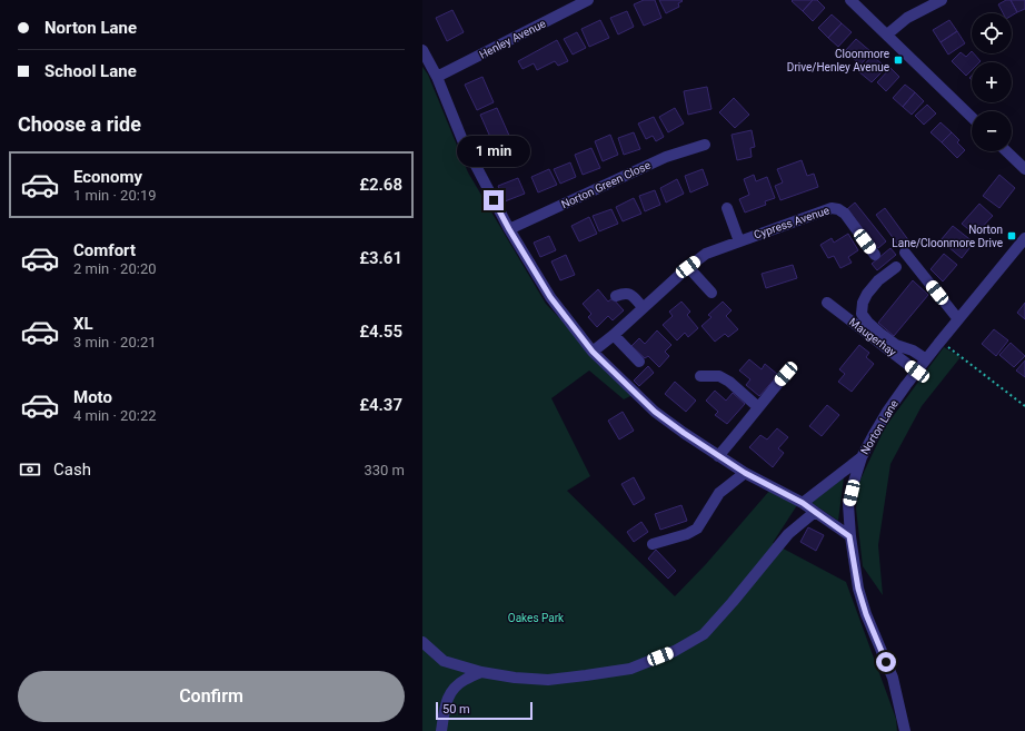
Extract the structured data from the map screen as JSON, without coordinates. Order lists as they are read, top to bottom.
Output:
{
  "streets": {
    "street": [
      "Henley Avenue",
      "Norton Green Close",
      "Cypress Avenue",
      "Maugerhay",
      "Norton Lane"
    ]
  },
  "crossings": [
    ["Maugerhay", "Norton Lane"]
  ],
  "parks": ["Oakes Park"],
  "places": {
    "transit": ["Cloonmore Drive/Henley Avenue", "Norton Lane/Cloonmore Drive"]
  },
  "scale_bar": "50 m",
  "page": {
    "banner": ["Norton Lane", "School Lane"],
    "map_buttons": ["+", "−"],
    "heading": "Choose a ride",
    "bubble": "1 min",
    "list": [
      {
        "name": "Economy",
        "note": "1 min · 20:19",
        "value": "£2.68"
      },
      {
        "name": "Comfort",
        "note": "2 min · 20:20",
        "value": "£3.61"
      },
      {
        "name": "XL",
        "note": "3 min · 20:21",
        "value": "£4.55"
      },
      {
        "name": "Moto",
        "note": "4 min · 20:22",
        "value": "£4.37"
      }
    ],
    "pay": ["Cash", "330 m"],
    "buttons": "Confirm",
    "scale": "50 m"
  }
}
